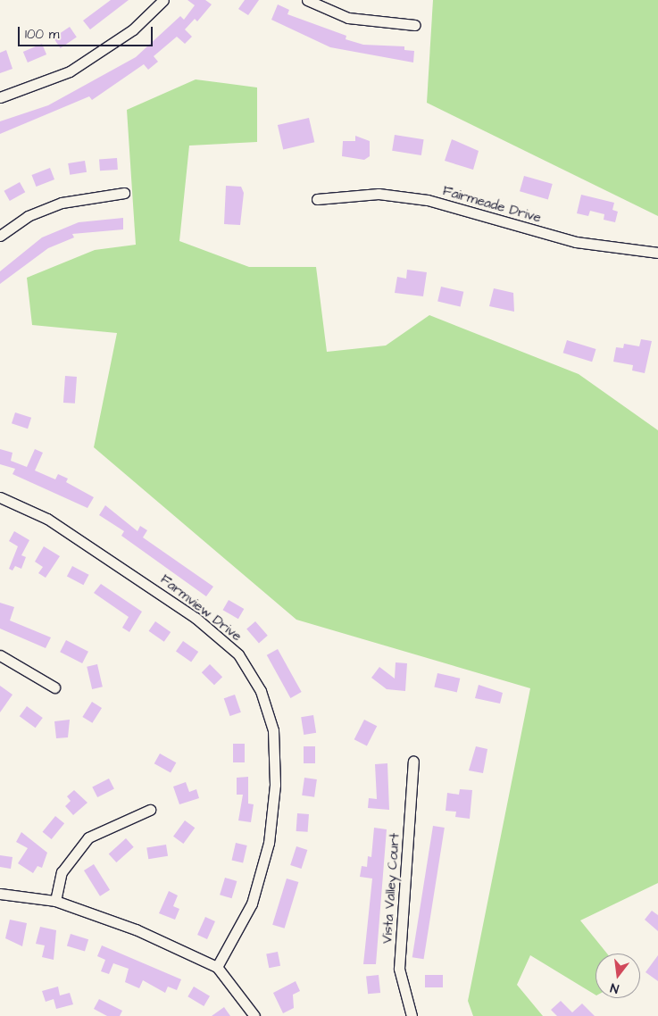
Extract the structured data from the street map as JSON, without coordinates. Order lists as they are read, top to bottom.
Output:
{
  "streets": {
    "street": ["Fairmeade Drive", "Farmview Drive", "Vista Valley Court"]
  },
  "scale_bar": "100 m",
  "north": "bottom"
}
